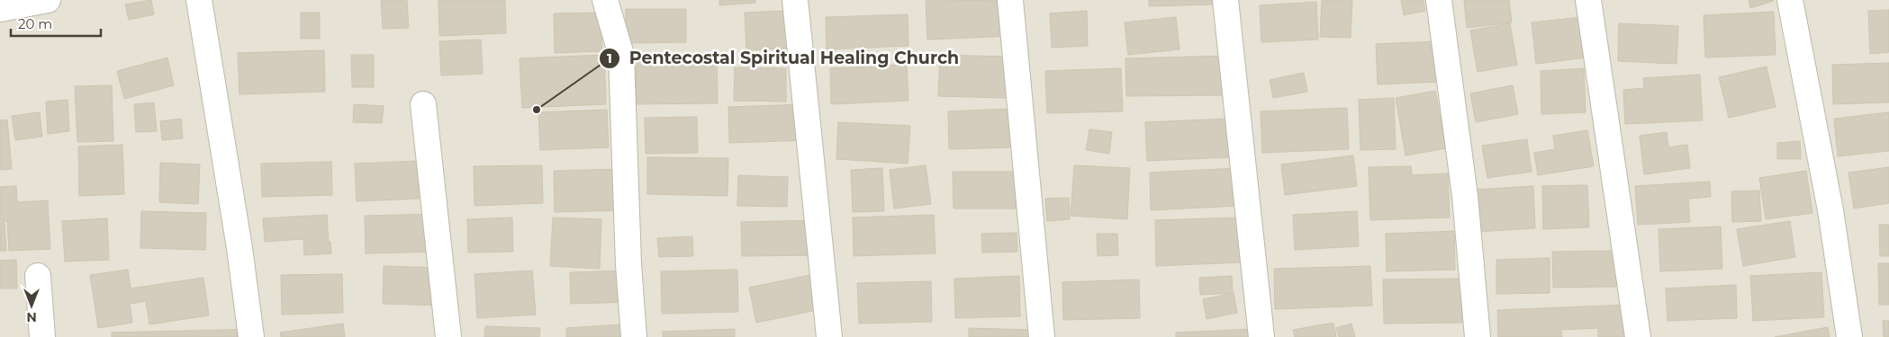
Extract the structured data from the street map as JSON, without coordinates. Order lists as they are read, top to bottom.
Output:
{
  "places": ["Pentecostal Spiritual Healing Church"],
  "scale_bar": "20 m",
  "north": "bottom"
}
